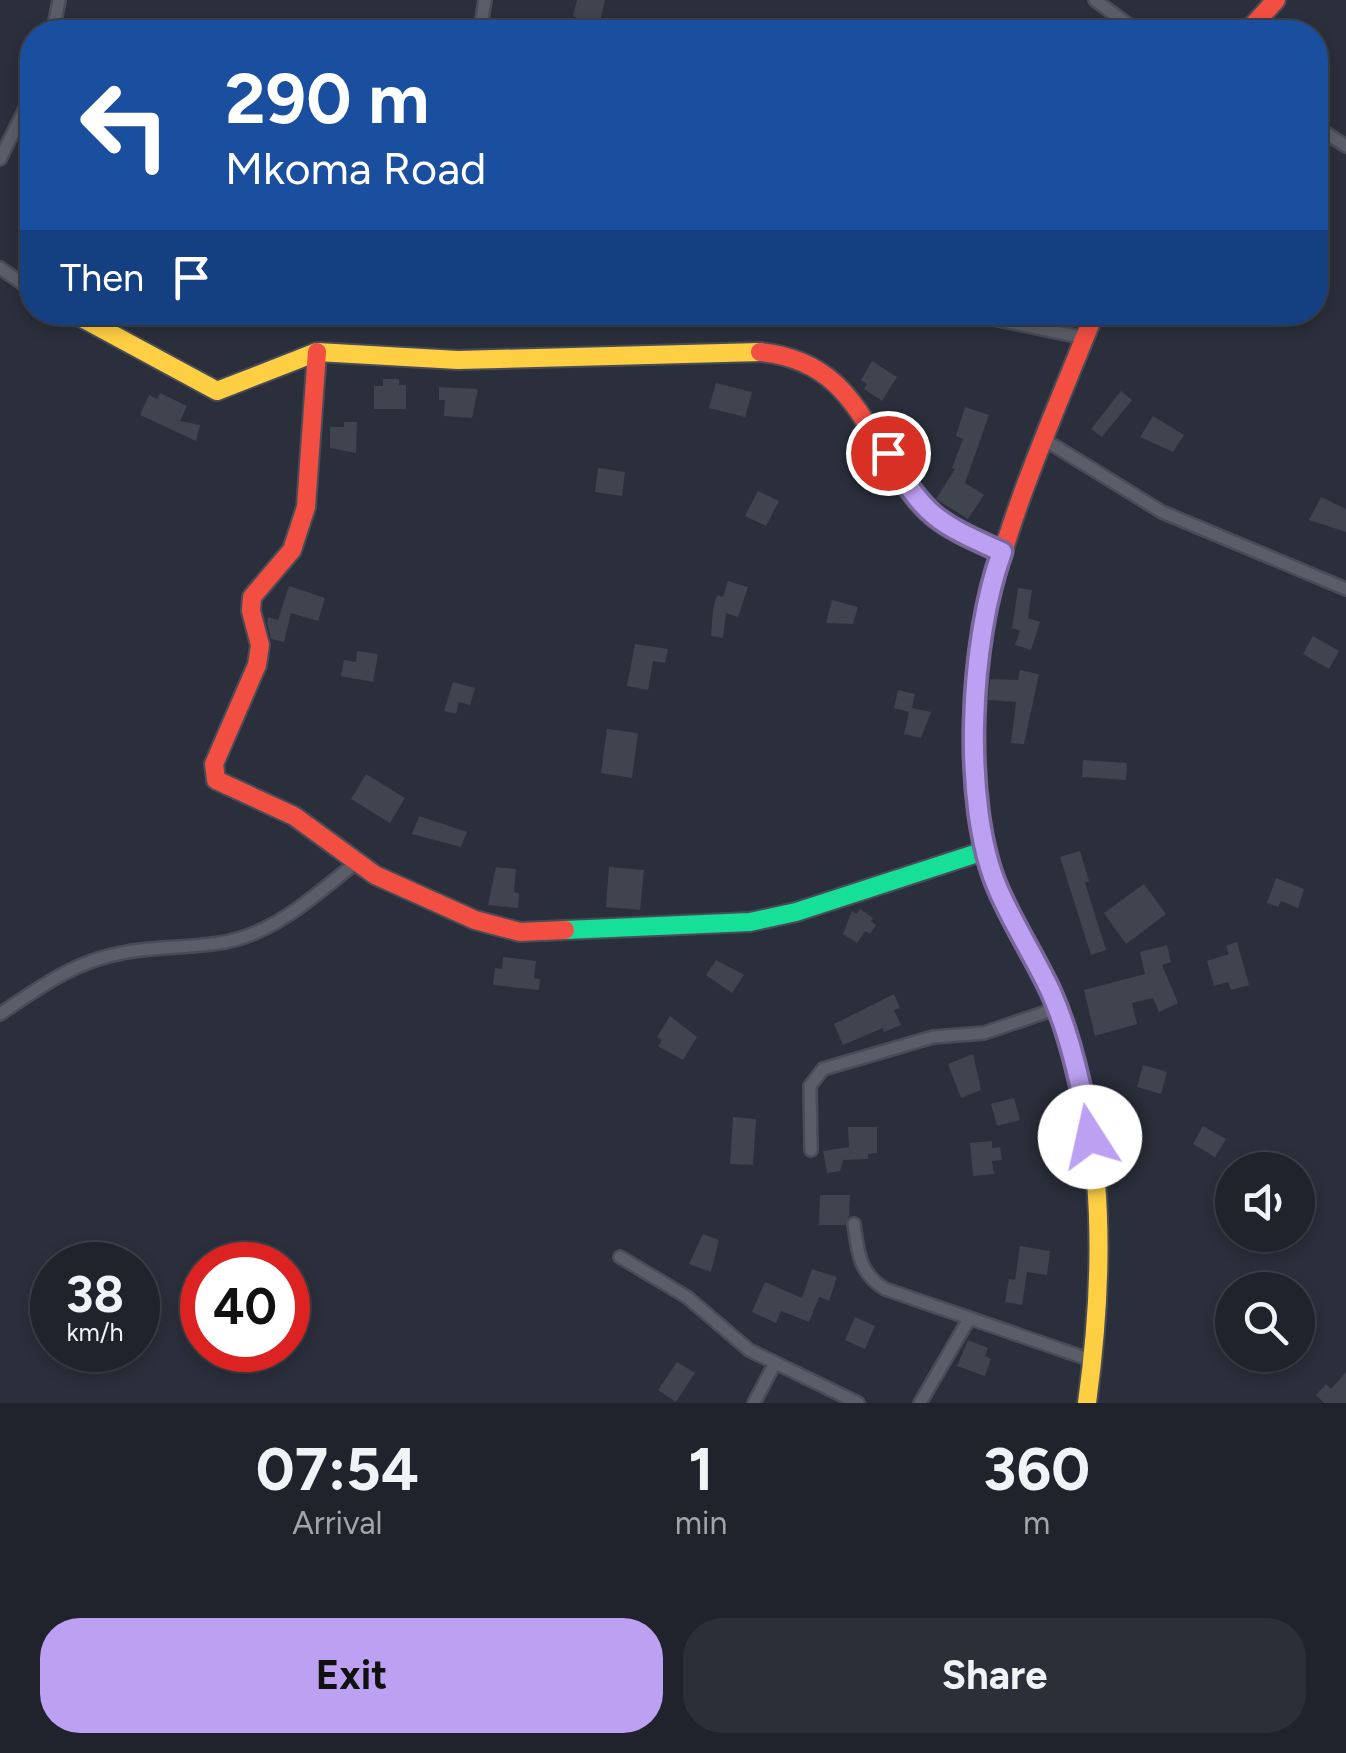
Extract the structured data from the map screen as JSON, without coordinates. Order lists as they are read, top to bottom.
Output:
{
  "page": {
    "turn": ["290 m", "Mkoma Road"],
    "then": "Then",
    "speed": "38 km/h",
    "limit": "40",
    "eta": [
      "07:54",
      "Arrival",
      "1",
      "min",
      "360",
      "m"
    ],
    "buttons": ["Exit", "Share"]
  }
}
